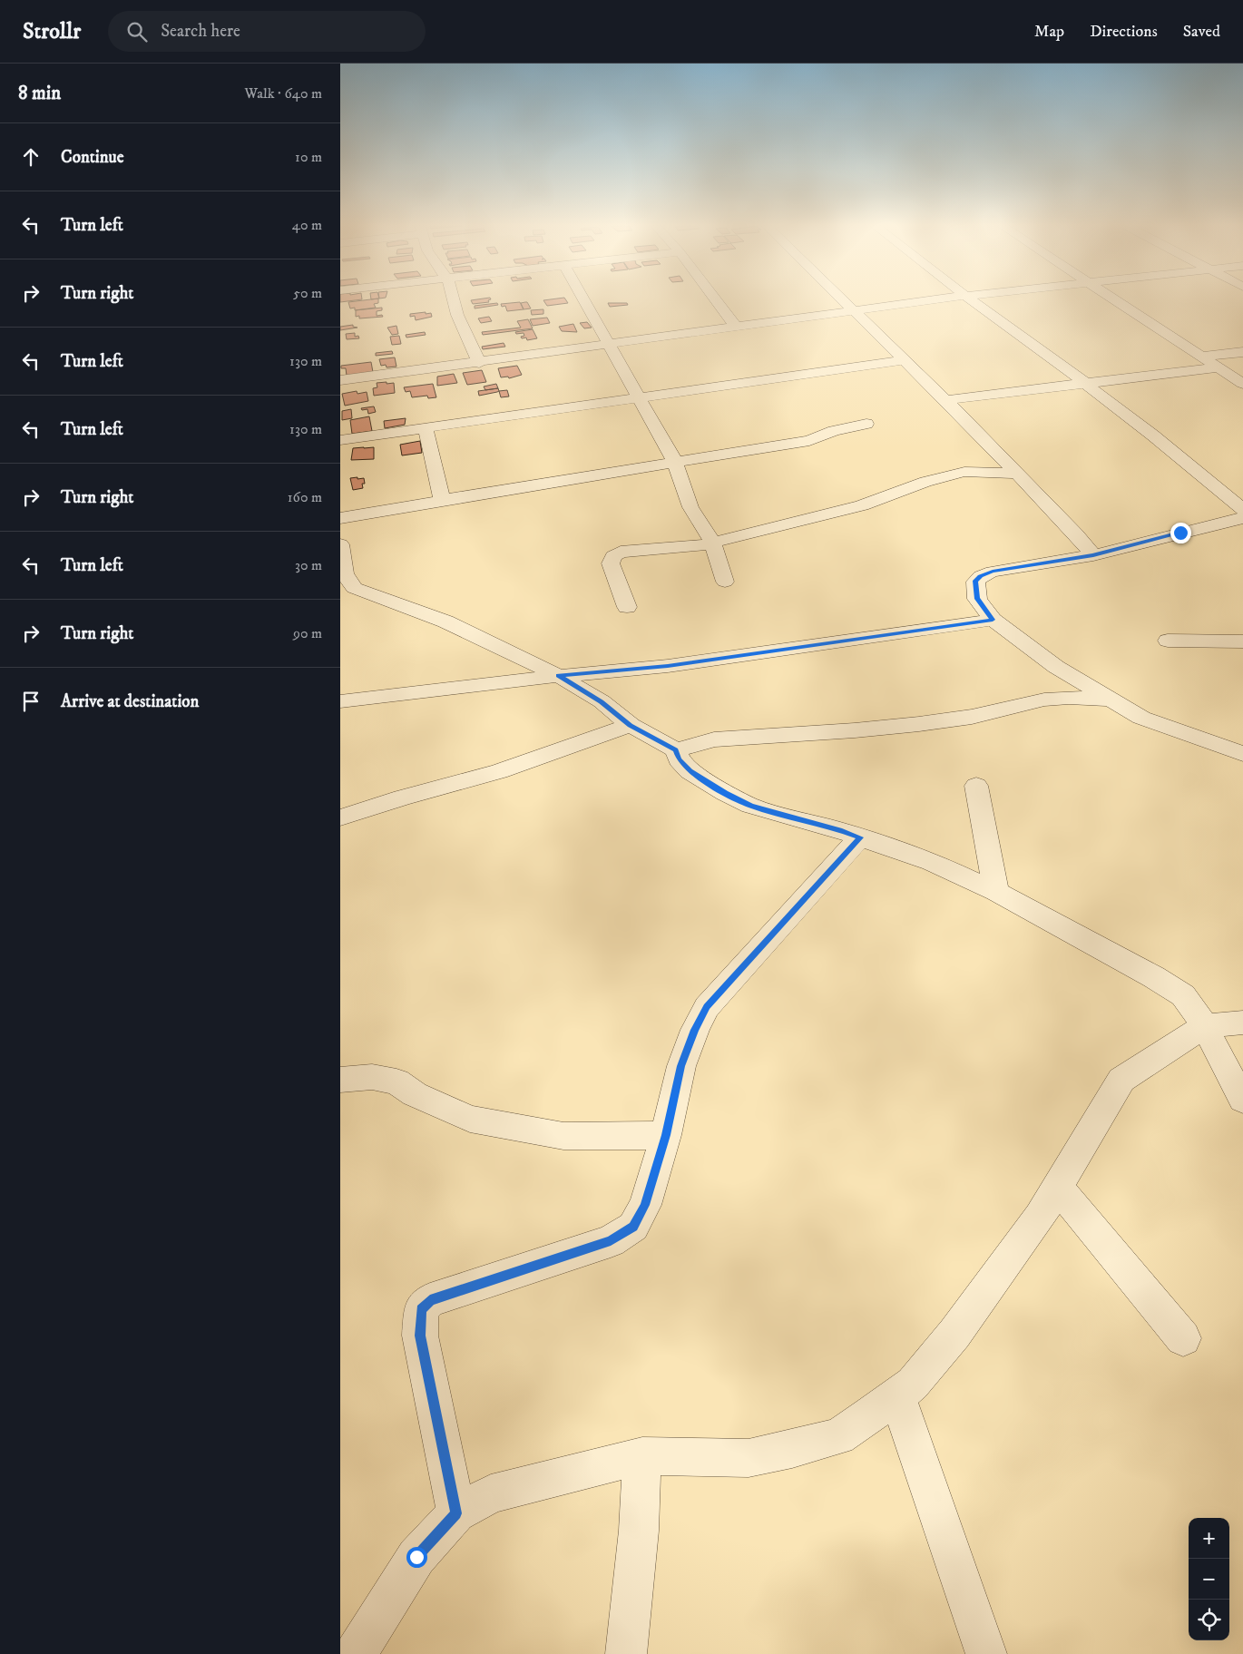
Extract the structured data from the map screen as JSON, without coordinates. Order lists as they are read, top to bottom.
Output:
{
  "page": {
    "header": "Strollr",
    "search": "Search here",
    "nav": ["Map", "Directions", "Saved"],
    "heading": ["8 min", "Walk · 640 m"],
    "list": [
      ["Continue", "10 m"],
      ["Turn left", "40 m"],
      ["Turn right", "50 m"],
      ["Turn left", "130 m"],
      ["Turn left", "130 m"],
      ["Turn right", "160 m"],
      ["Turn left", "30 m"],
      ["Turn right", "90 m"],
      "Arrive at destination"
    ],
    "map_buttons": ["+", "−"]
  }
}
